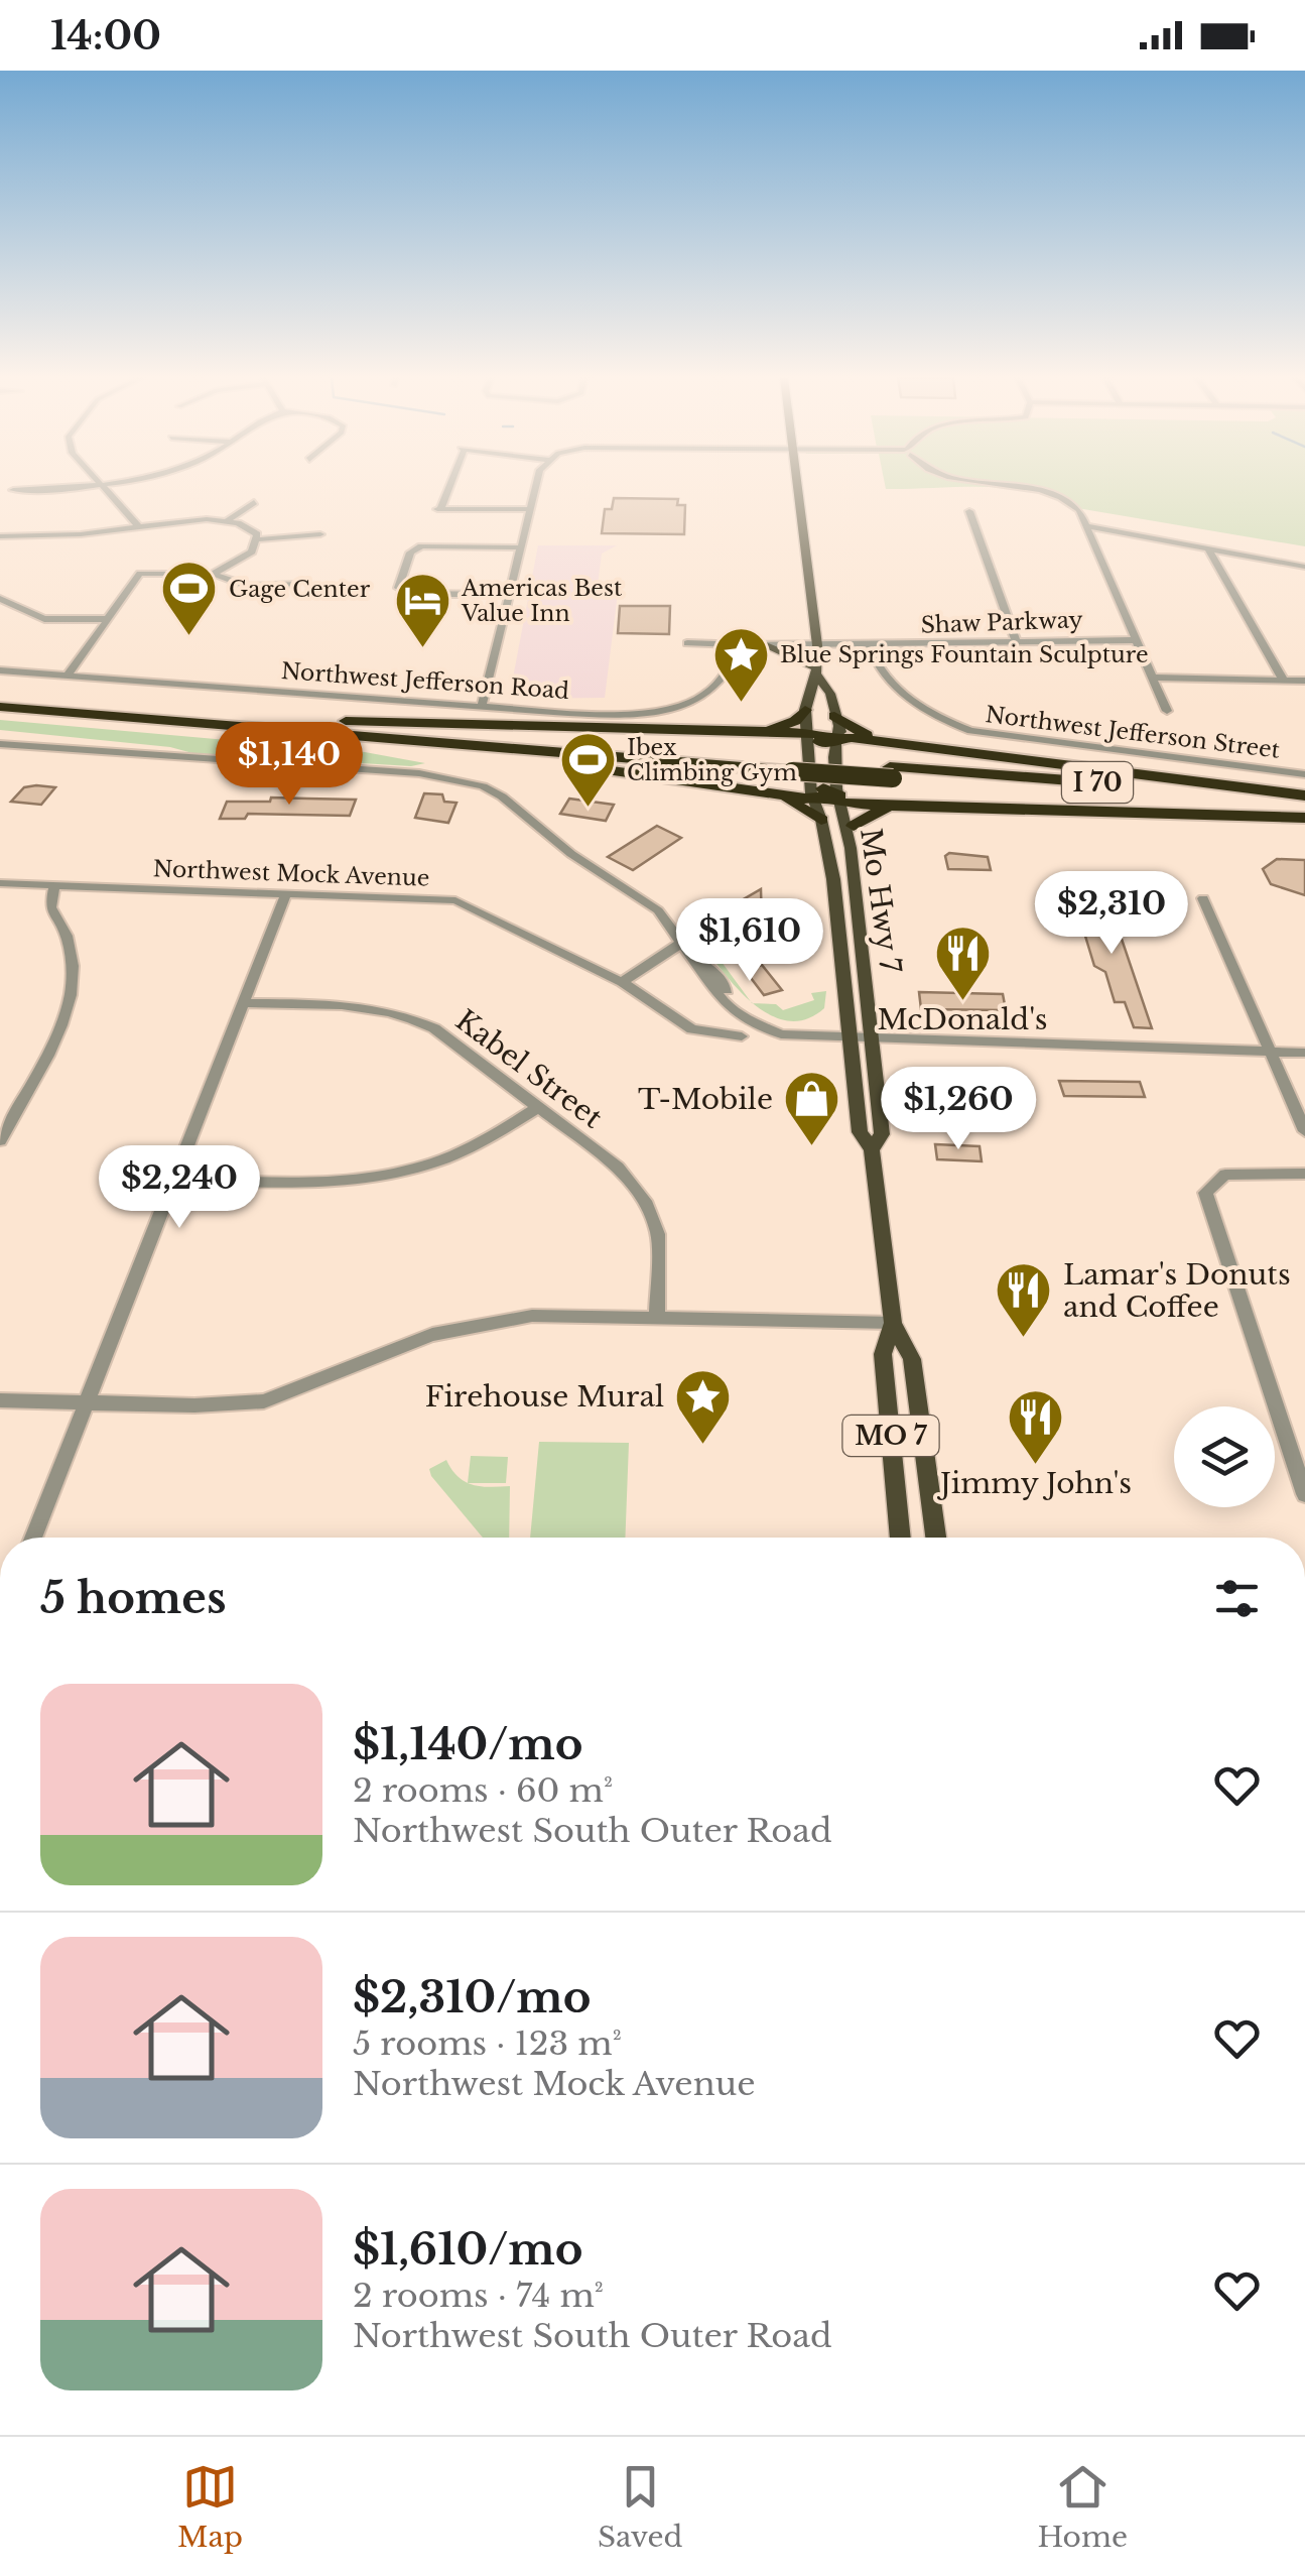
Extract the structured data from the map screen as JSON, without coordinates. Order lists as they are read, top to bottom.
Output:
{
  "streets": {
    "highway": ["I 70"],
    "main road": ["Mo Hwy 7", "MO 7"],
    "street": [
      "Shaw Parkway",
      "Northwest Jefferson Road",
      "Northwest Jefferson Street",
      "Northwest Mock Avenue",
      "Kabel Street"
    ]
  },
  "crossings": [
    ["Shaw Parkway", "Northwest Jefferson Street"],
    ["Shaw Parkway", "MO 7"],
    ["Mo Hwy 7", "MO 7"]
  ],
  "places": {
    "sports": ["Gage Center", "Ibex Climbing Gym"],
    "hotel": ["Americas Best Value Inn"],
    "place": ["Blue Springs Fountain Sculpture", "Firehouse Mural"],
    "restaurant": ["McDonald's", "Lamar's Donuts and Coffee", "Jimmy John's"],
    "shop": ["T-Mobile"]
  },
  "page": {
    "status": "14:00",
    "price": [
      "$1,140",
      "$2,310",
      "$1,610",
      "$1,260",
      "$2,240"
    ],
    "heading": "5 homes",
    "list": [
      {
        "name": "$1,140/mo",
        "note": "2 rooms · 60 m² · Northwest South Outer Road"
      },
      {
        "name": "$2,310/mo",
        "note": "5 rooms · 123 m² · Northwest Mock Avenue"
      },
      {
        "name": "$1,610/mo",
        "note": "2 rooms · 74 m² · Northwest South Outer Road"
      }
    ],
    "tabs": ["Map", "Saved", "Home"]
  }
}
